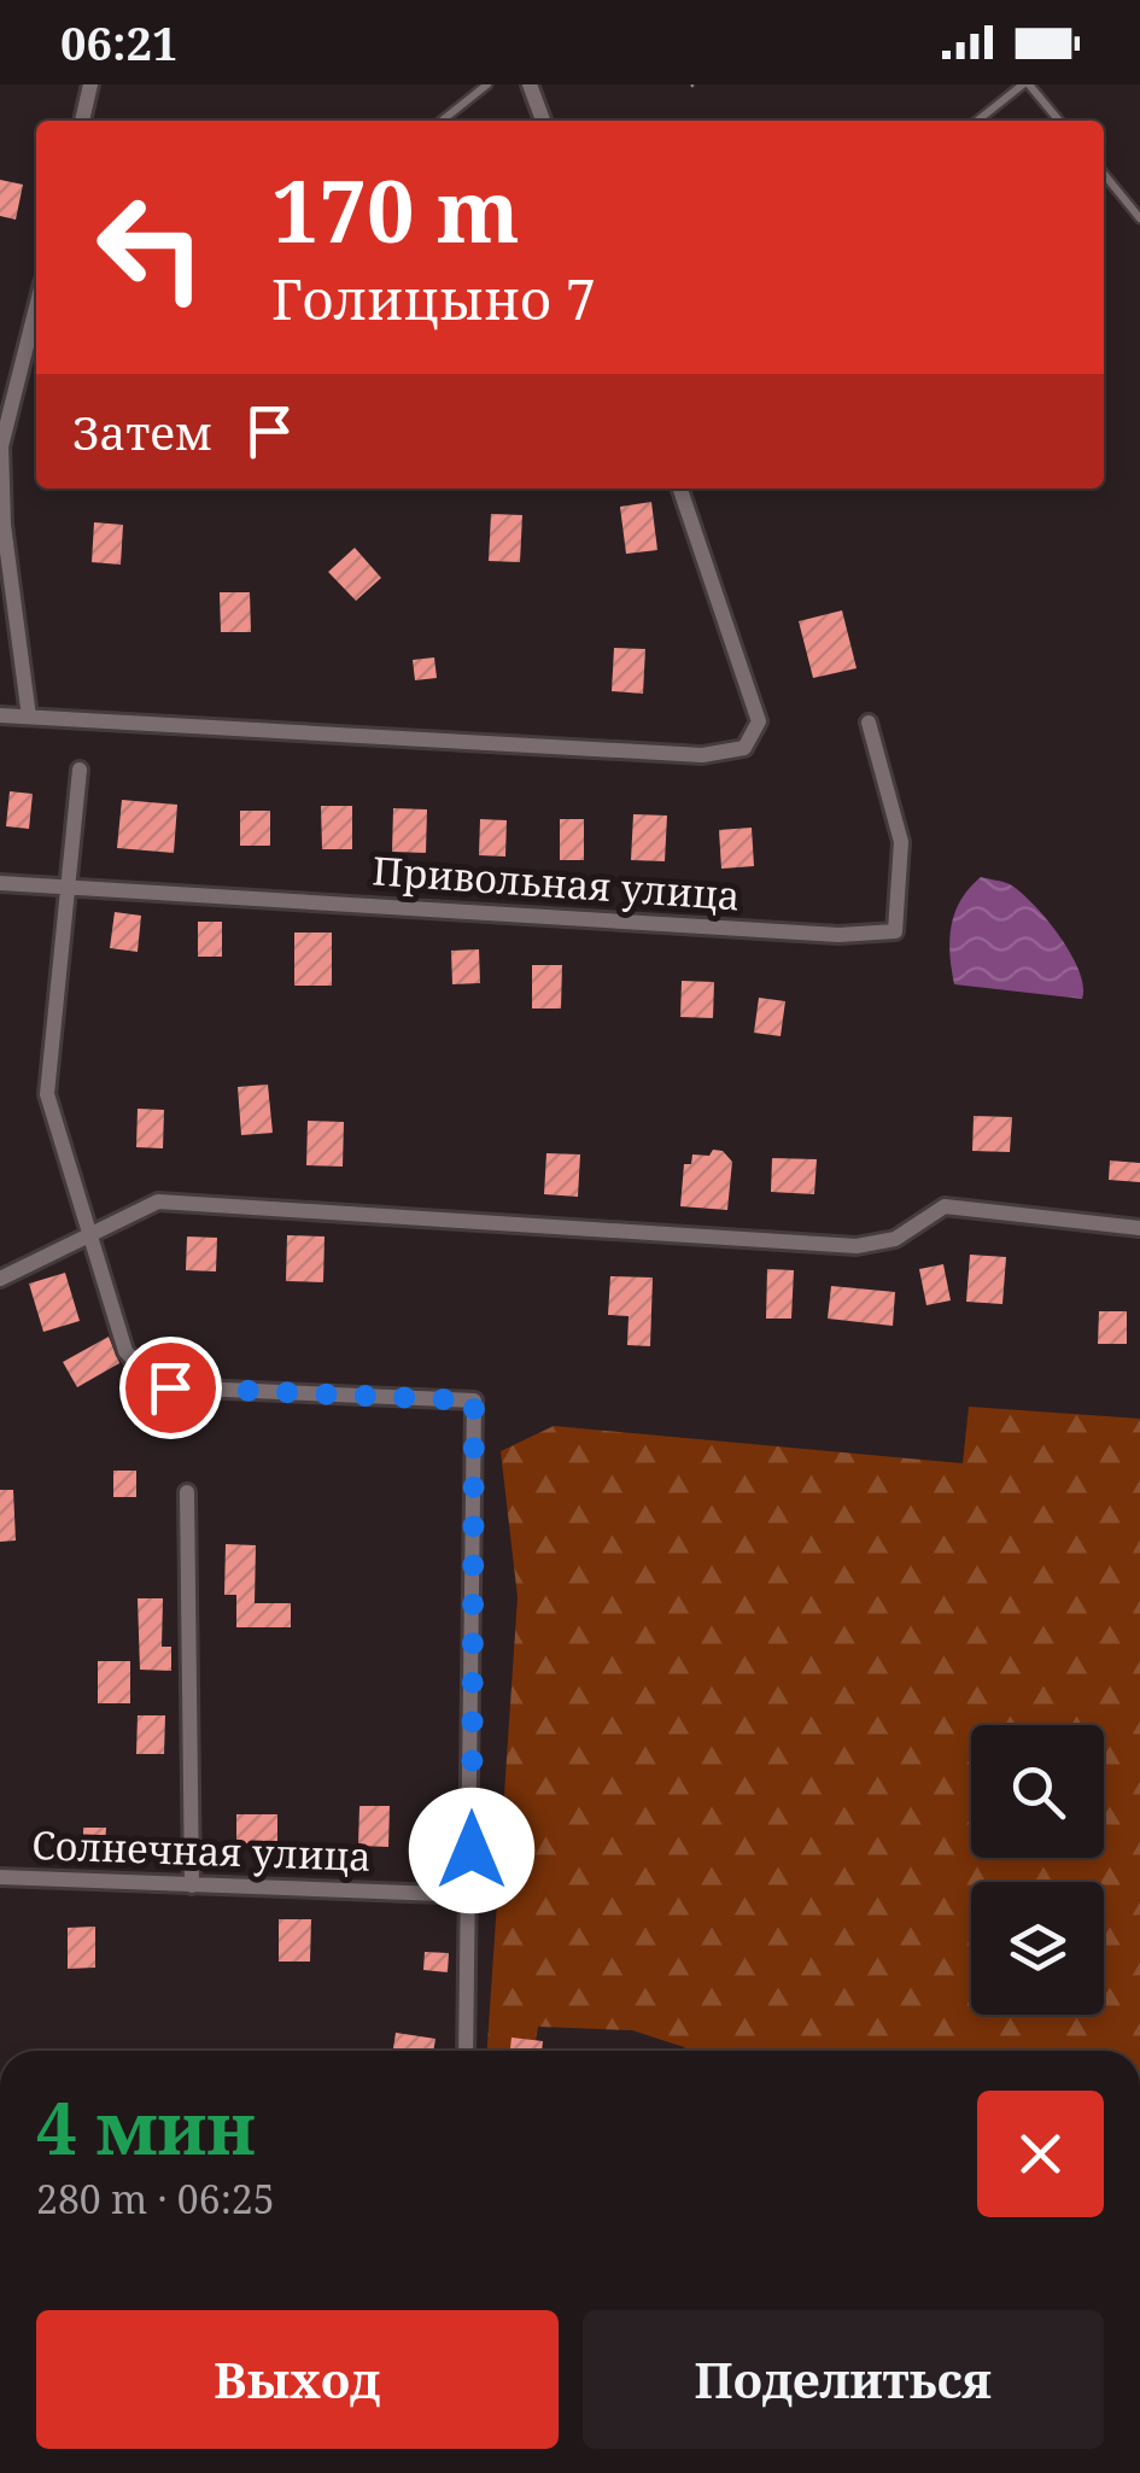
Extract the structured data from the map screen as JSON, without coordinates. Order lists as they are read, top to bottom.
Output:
{
  "streets": {
    "street": ["Привольная улица", "Солнечная улица"]
  },
  "page": {
    "status": "06:21",
    "turn": ["170 m", "Голицыно 7"],
    "then": "Затем",
    "heading": ["4 мин", "280 m · 06:25"],
    "buttons": ["Выход", "Поделиться"]
  }
}
